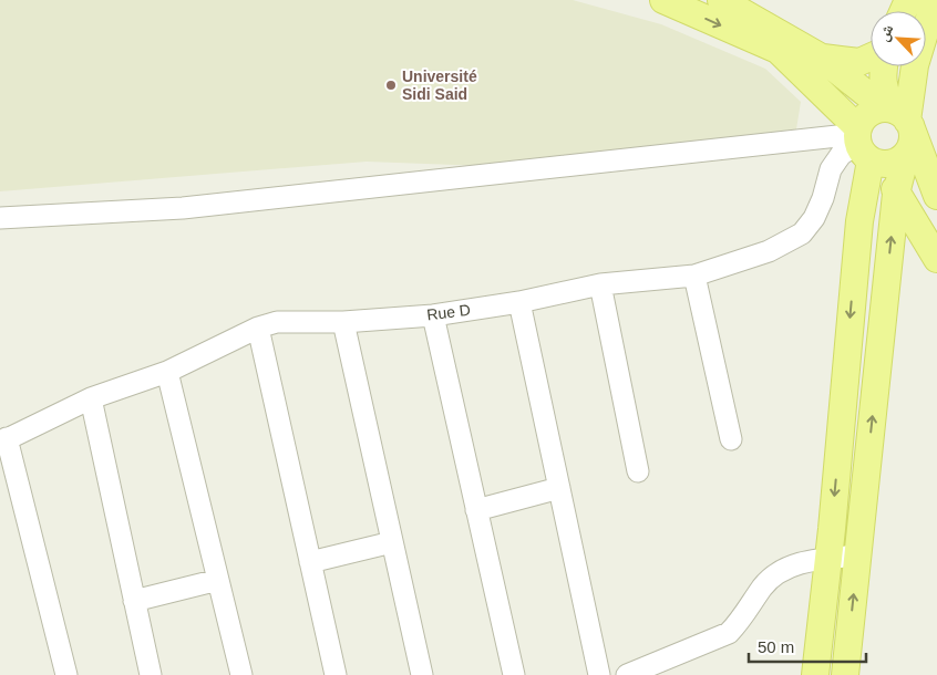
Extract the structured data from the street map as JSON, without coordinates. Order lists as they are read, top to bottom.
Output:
{
  "streets": {
    "street": ["Rue D"]
  },
  "places": ["Université Sidi Said"],
  "scale_bar": "50 m",
  "north": "top left"
}
